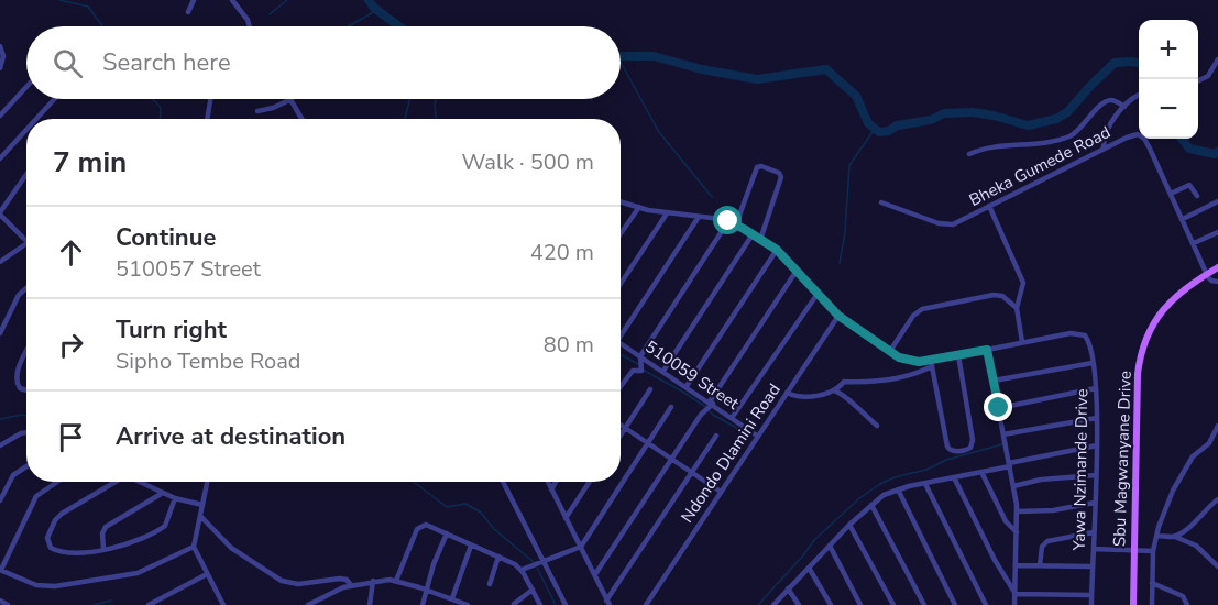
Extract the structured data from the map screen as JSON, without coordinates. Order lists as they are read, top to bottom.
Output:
{
  "streets": {
    "main road": ["Sbu Magwanyane Drive"],
    "street": [
      "Bheka Gumede Road",
      "510059 Street",
      "Ndondo Dlamini Road",
      "Yawa Nzimande Drive"
    ]
  },
  "crossings": [
    ["Bheka Gumede Road", "Sbu Magwanyane Drive"],
    ["510059 Street", "Ndondo Dlamini Road"]
  ],
  "page": {
    "map_buttons": ["+", "−"],
    "search": "Search here",
    "heading": ["7 min", "Walk · 500 m"],
    "list": [
      ["Continue", "510057 Street", "420 m"],
      ["Turn right", "Sipho Tembe Road", "80 m"],
      "Arrive at destination"
    ]
  }
}
